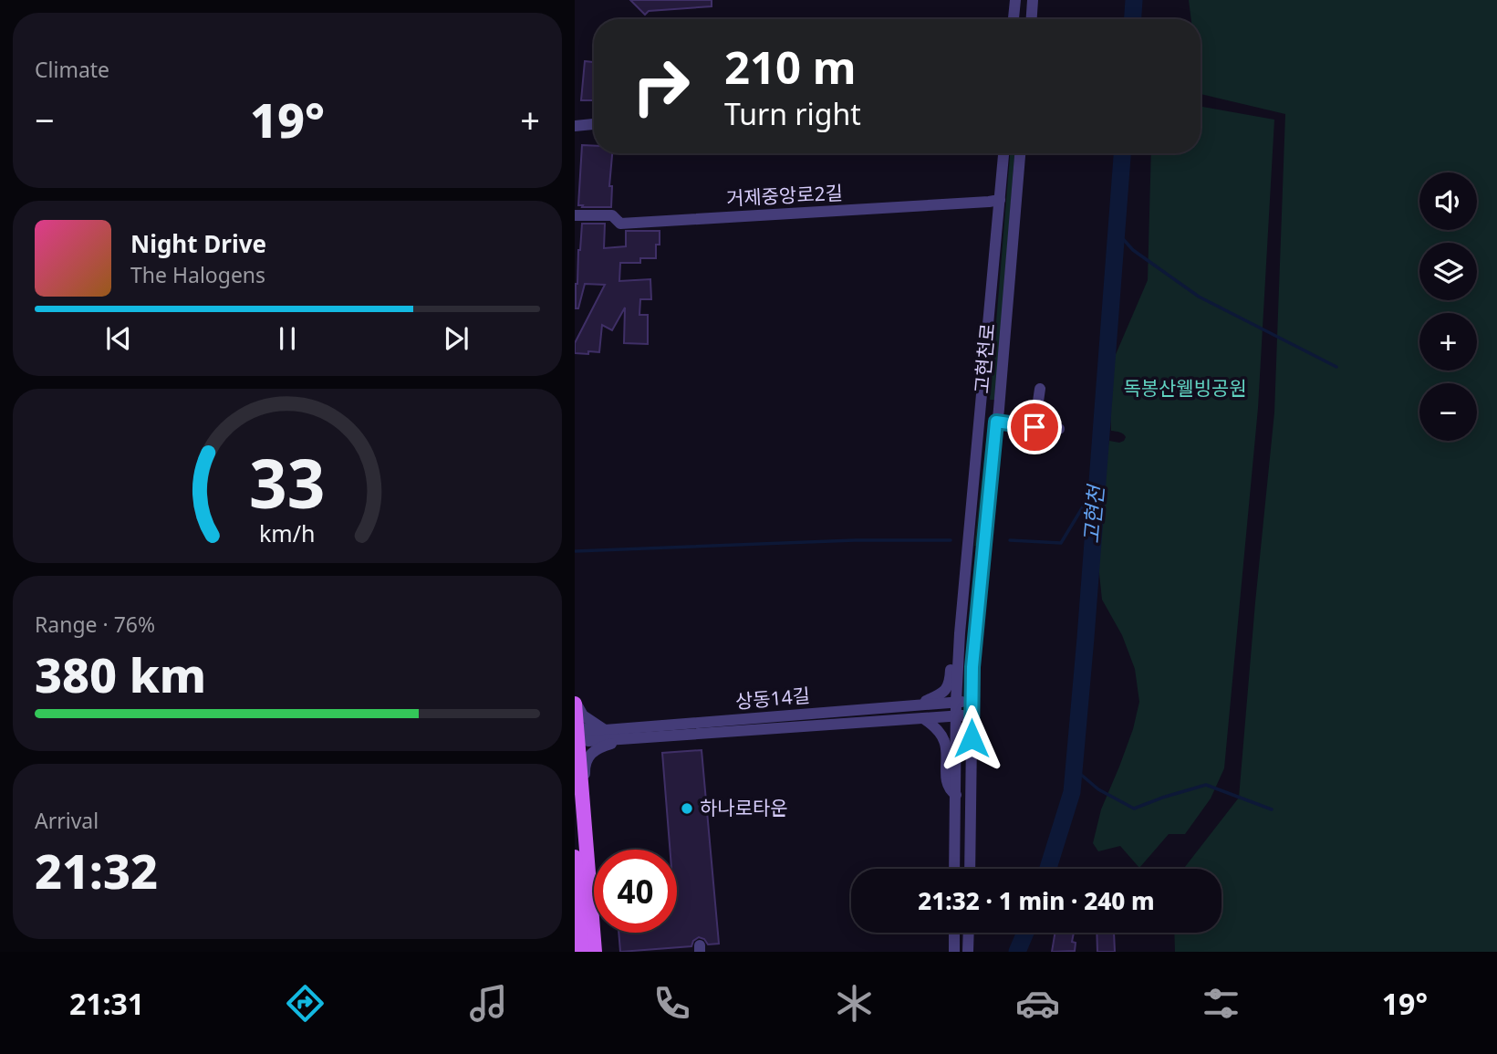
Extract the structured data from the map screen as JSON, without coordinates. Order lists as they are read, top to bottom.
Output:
{
  "streets": {
    "street": ["거제중앙로2길", "고현천로", "상동14길"]
  },
  "crossings": [
    ["거제중앙로2길", "고현천로"],
    ["고현천로", "상동14길"]
  ],
  "water": ["고현천"],
  "parks": ["독봉산웰빙공원"],
  "places": ["하나로타운"],
  "page": {
    "tile": [
      "Climate",
      ["Range · 76%", "380 km"],
      ["Arrival", "21:32"]
    ],
    "turn": ["210 m", "Turn right"],
    "heat": ["−", "19°", "+"],
    "map_buttons": ["+", "−"],
    "song": ["Night Drive", "The Halogens"],
    "limit": "40",
    "trip": "21:32 · 1 min · 240 m",
    "tabs": ["21:31", "19°"],
    "gauge": ["33", "km/h"]
  }
}
